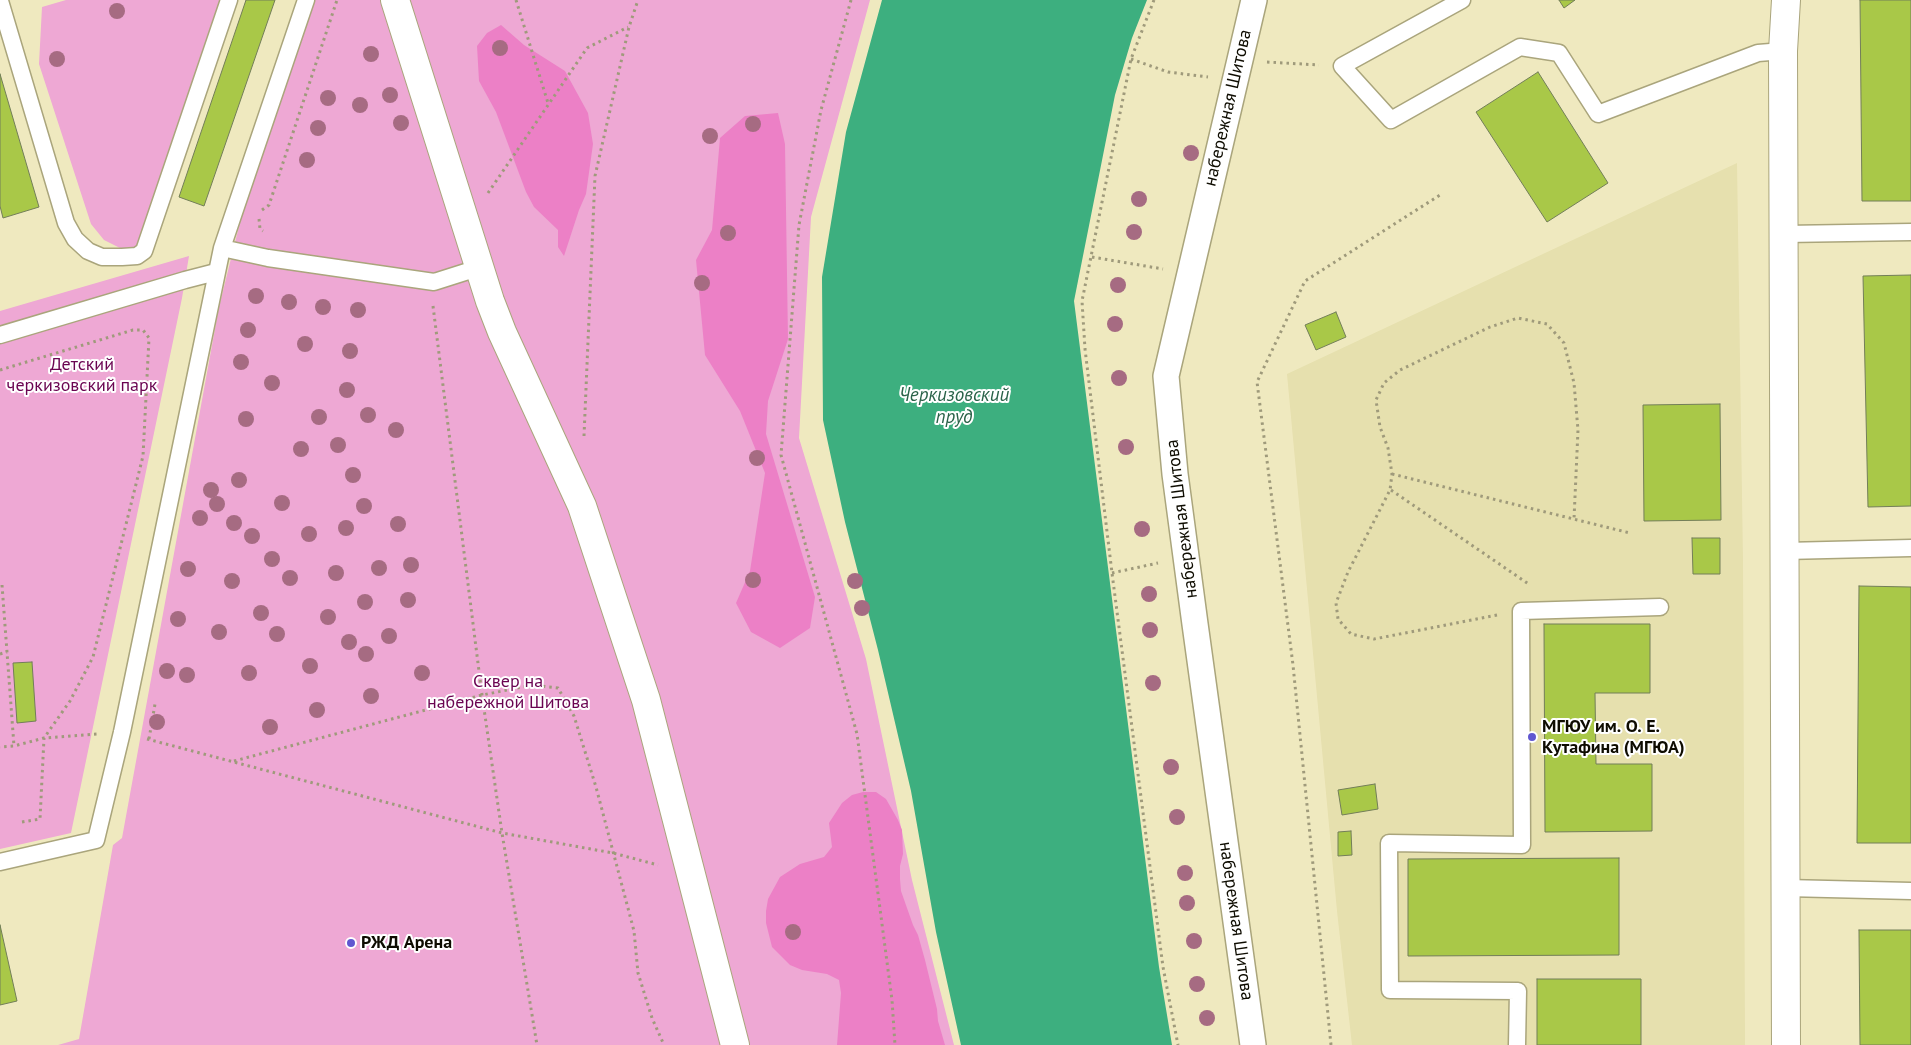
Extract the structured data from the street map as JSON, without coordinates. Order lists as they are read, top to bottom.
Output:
{
  "streets": {
    "street": ["набережная Шитова"]
  },
  "water": ["Черкизовский пруд"],
  "parks": ["Детский черкизовский парк", "Сквер на набережной Шитова"],
  "places": ["МГЮУ им. О. Е. Кутафина (МГЮА)", "РЖД Арена"]
}
